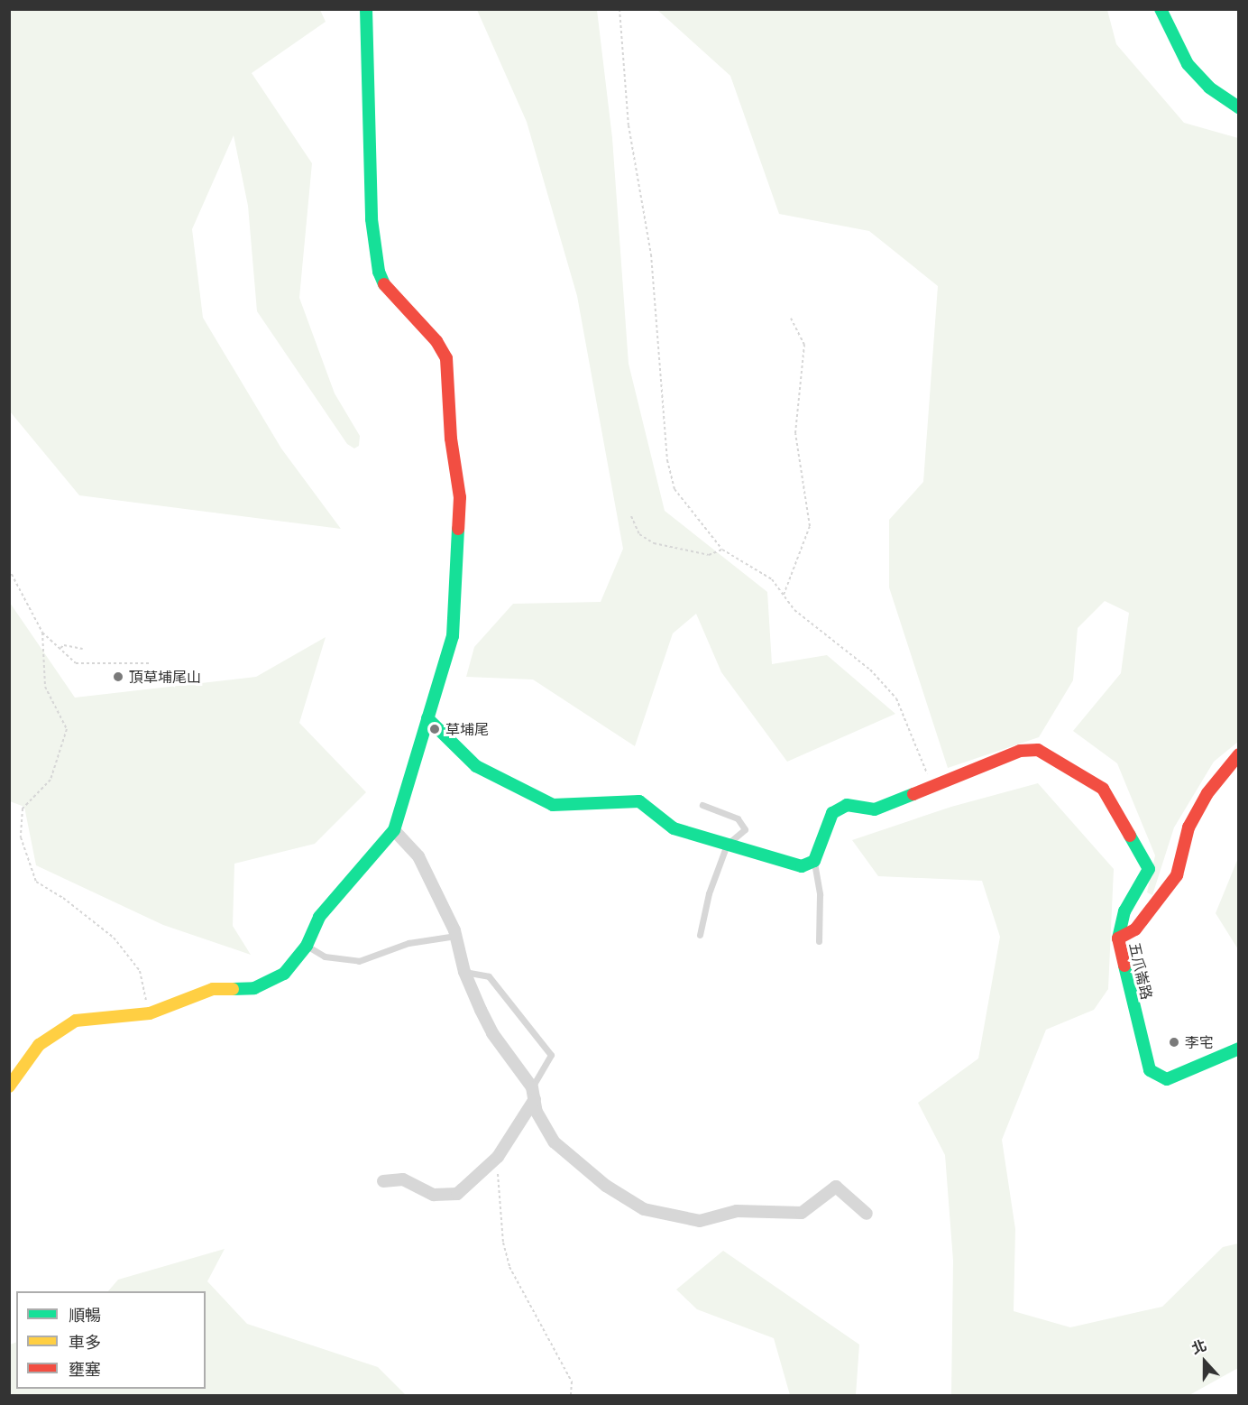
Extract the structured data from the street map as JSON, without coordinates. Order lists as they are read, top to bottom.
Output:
{
  "streets": {
    "street": ["五爪崙路"]
  },
  "places": ["頂草埔尾山", "草埔尾", "李宅"],
  "legend": ["順暢", "車多", "壅塞"],
  "north": "top"
}
